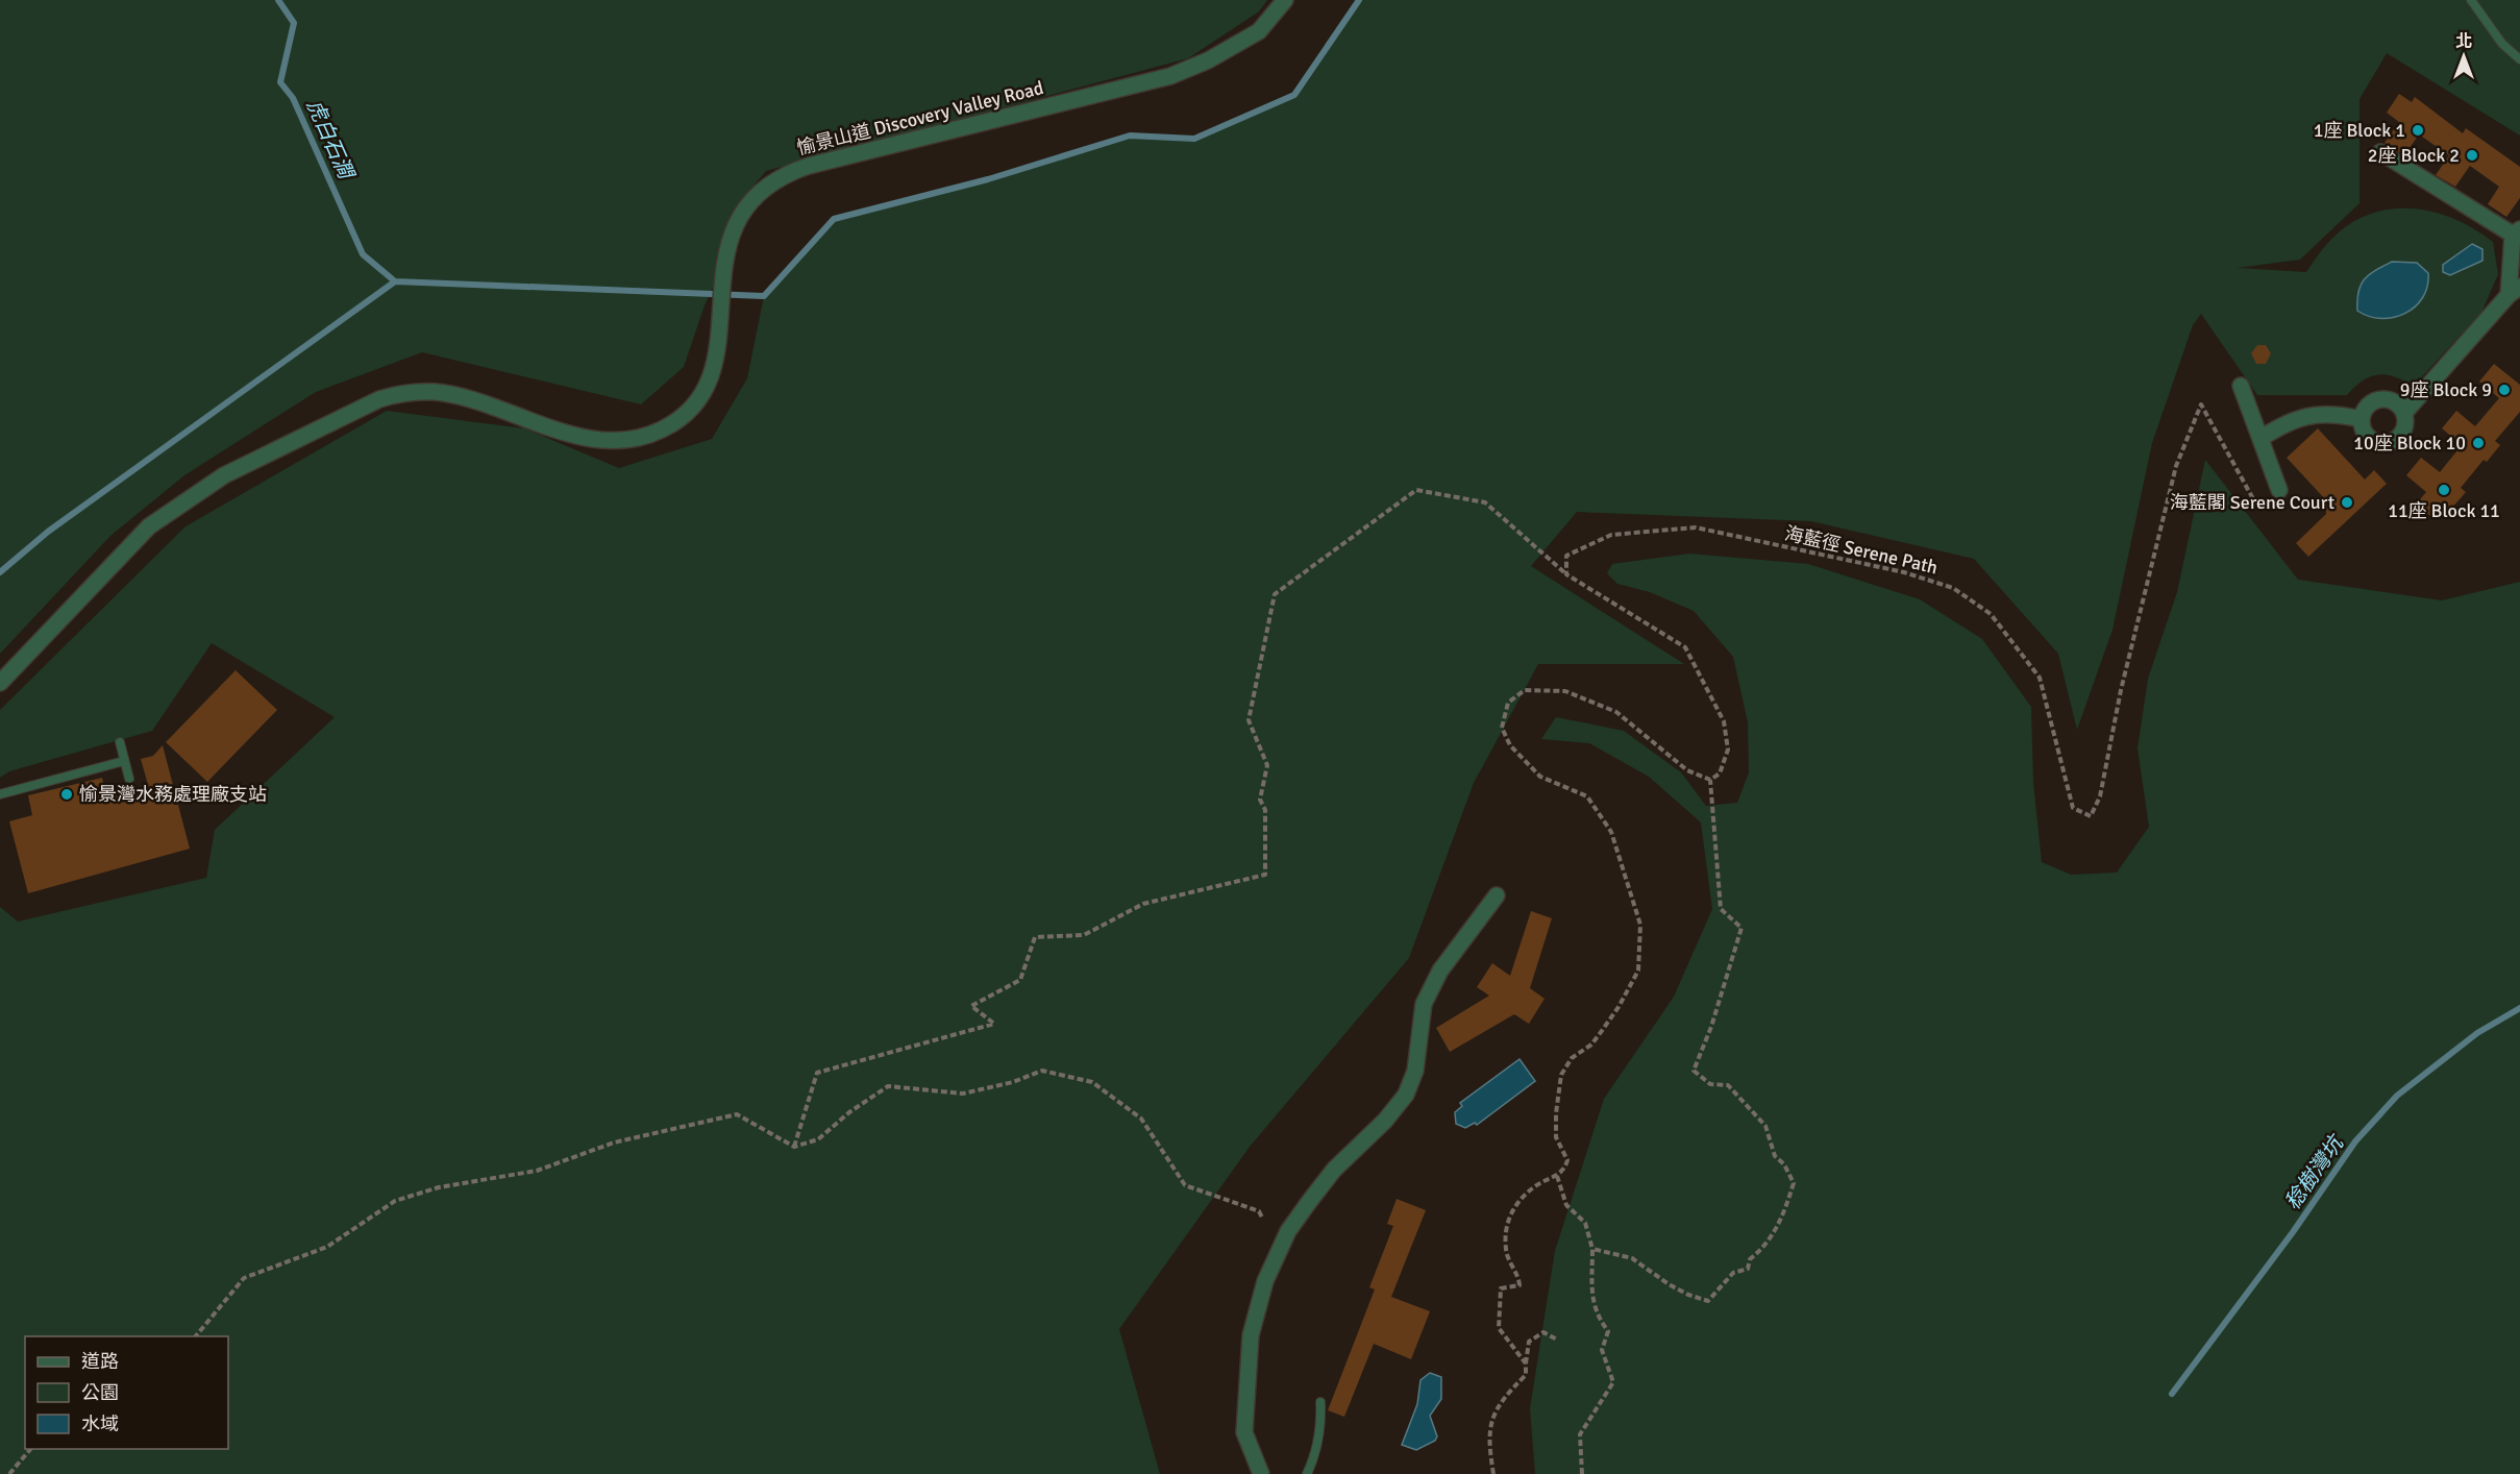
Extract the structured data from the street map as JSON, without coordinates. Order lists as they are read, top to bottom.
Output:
{
  "streets": {
    "street": ["愉景山道 Discovery Valley Road"],
    "path": ["海藍徑 Serene Path"]
  },
  "water": ["虎白石澗", "稔樹灣坑"],
  "places": [
    "1座 Block 1",
    "2座 Block 2",
    "9座 Block 9",
    "10座 Block 10",
    "11座 Block 11",
    "海藍閣 Serene Court",
    "愉景灣水務處理廠支站"
  ],
  "legend": ["道路", "公園", "水域"],
  "north": "top"
}
